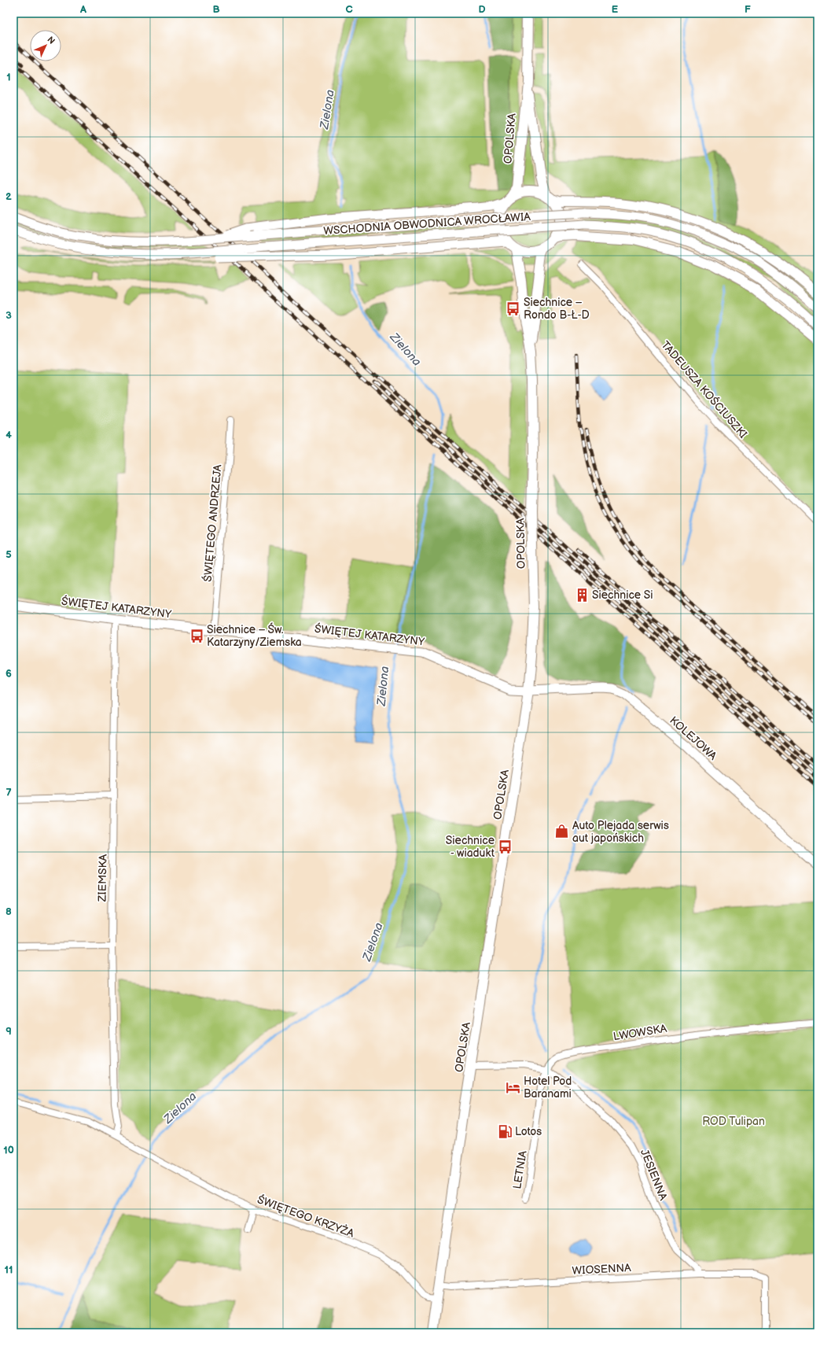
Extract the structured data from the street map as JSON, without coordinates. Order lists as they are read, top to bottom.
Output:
{
  "streets": {
    "main road": [
      "OPOLSKA",
      "WSCHODNIA OBWODNICA WROCŁAWIA",
      "ŚWIĘTEJ KATARZYNY",
      "KOLEJOWA"
    ],
    "street": [
      "TADEUSZA KOŚCIUSZKI",
      "ŚWIĘTEGO ANDRZEJA",
      "ZIEMSKA",
      "LWOWSKA",
      "LETNIA",
      "JESIENNA",
      "ŚWIĘTEGO KRZYŻA",
      "WIOSENNA"
    ]
  },
  "crossings": [
    ["OPOLSKA", "ŚWIĘTEJ KATARZYNY"],
    ["OPOLSKA", "KOLEJOWA"],
    ["OPOLSKA", "ŚWIĘTEGO KRZYŻA"],
    ["OPOLSKA", "WIOSENNA"],
    ["ŚWIĘTEGO ANDRZEJA", "ŚWIĘTEJ KATARZYNY"],
    ["ŚWIĘTEJ KATARZYNY", "KOLEJOWA"],
    ["ŚWIĘTEJ KATARZYNY", "ZIEMSKA"],
    ["ZIEMSKA", "ŚWIĘTEGO KRZYŻA"],
    ["LWOWSKA", "LETNIA"],
    ["LWOWSKA", "JESIENNA"],
    ["LETNIA", "JESIENNA"],
    ["JESIENNA", "WIOSENNA"]
  ],
  "water": ["Zielona"],
  "parks": ["ROD Tulipan"],
  "places": {
    "bus stop": ["Siechnice – Rondo B-Ł-D", "Siechnice – Św. Katarzyny/Ziemska", "Siechnice - wiadukt"],
    "building": ["Siechnice Si"],
    "shop": ["Auto Plejada serwis aut japońskich"],
    "hotel": ["Hotel Pod Baranami"],
    "fuel station": ["Lotos"]
  },
  "north": "top right",
  "grid": {
    "columns": [
      "A",
      "B",
      "C",
      "D",
      "E",
      "F"
    ],
    "rows": [
      "1",
      "2",
      "3",
      "4",
      "5",
      "6",
      "7",
      "8",
      "9",
      "10",
      "11"
    ]
  }
}
